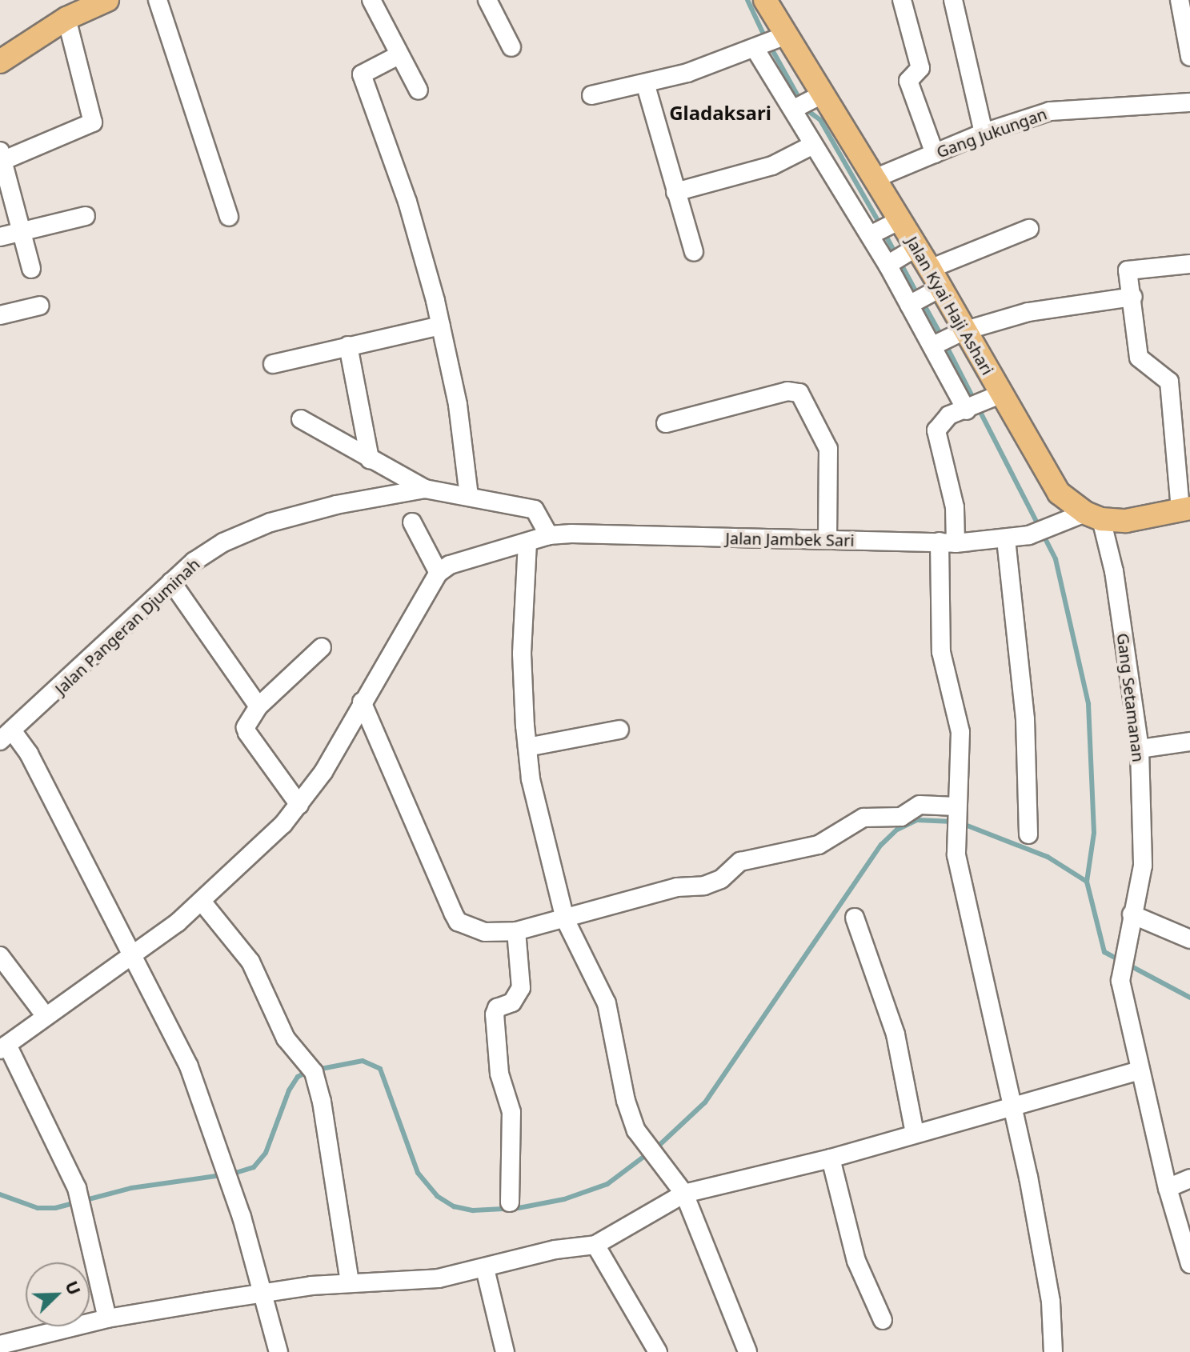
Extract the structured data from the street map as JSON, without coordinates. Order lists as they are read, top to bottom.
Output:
{
  "streets": {
    "main road": ["Jalan Kyai Haji Ashari"],
    "street": [
      "Gang Jukungan",
      "Jalan Jambek Sari",
      "Jalan Pangeran Djuminah",
      "Gang Setamanan"
    ]
  },
  "crossings": [
    ["Gang Jukungan", "Jalan Kyai Haji Ashari"],
    ["Jalan Kyai Haji Ashari", "Jalan Jambek Sari"],
    ["Jalan Kyai Haji Ashari", "Gang Setamanan"],
    ["Jalan Jambek Sari", "Jalan Pangeran Djuminah"],
    ["Jalan Jambek Sari", "Gang Setamanan"]
  ],
  "districts": ["Gladaksari"],
  "north": "top right"
}
